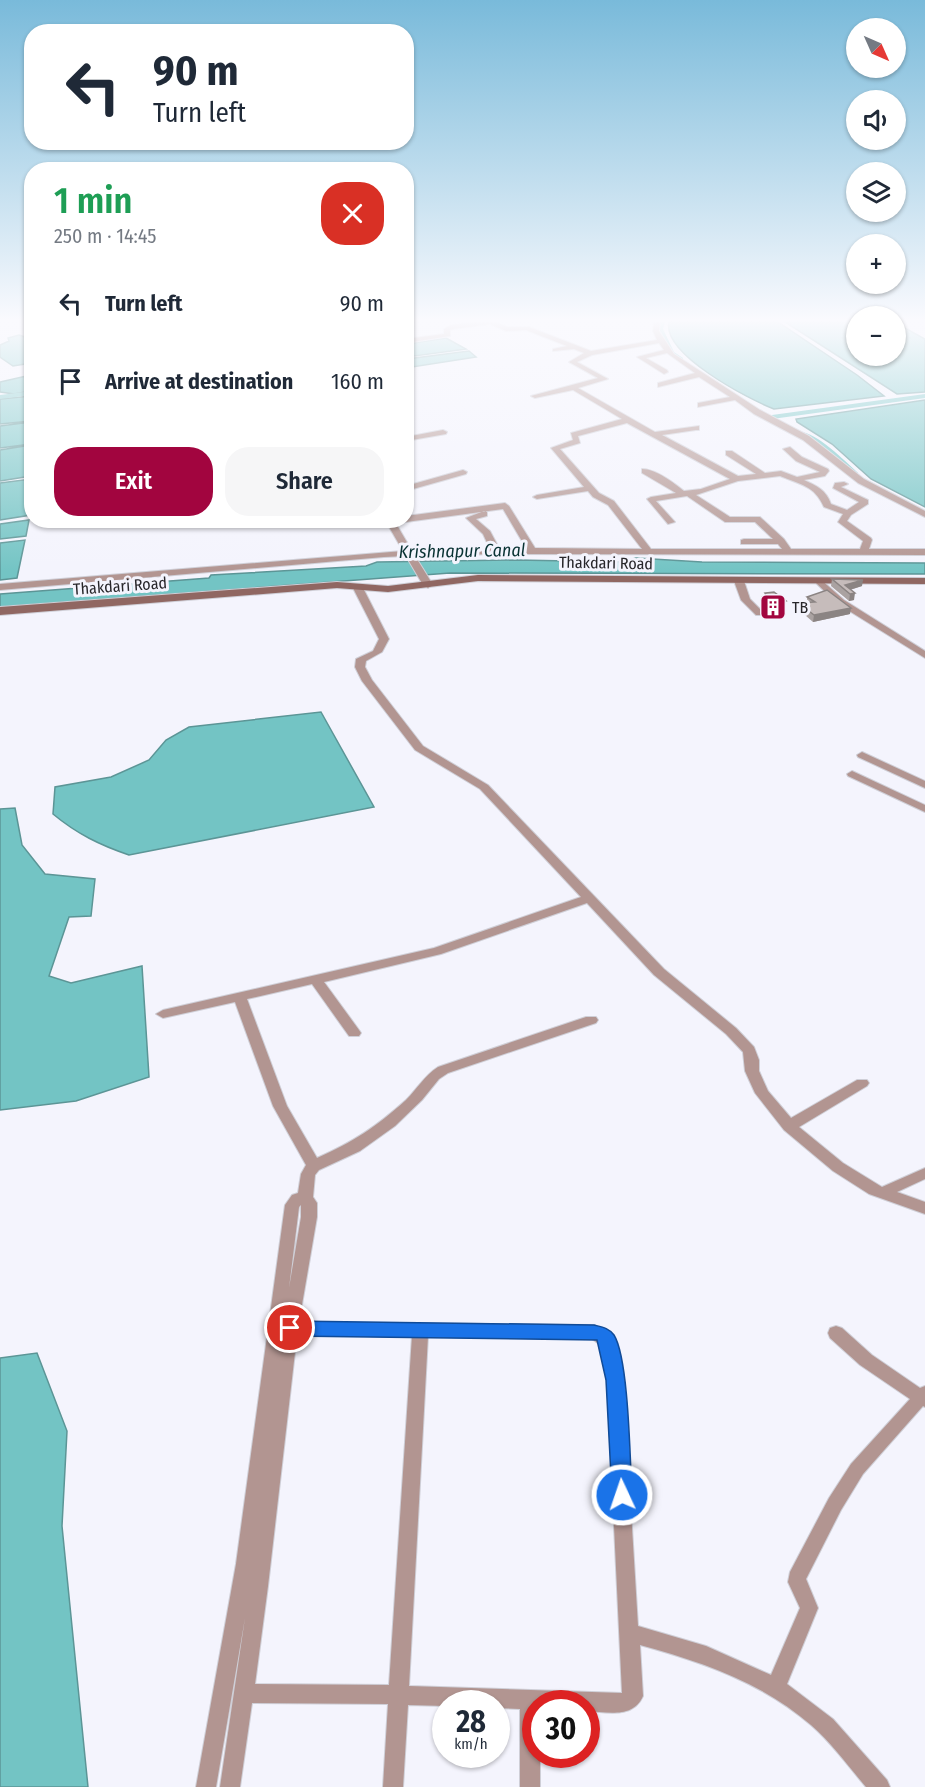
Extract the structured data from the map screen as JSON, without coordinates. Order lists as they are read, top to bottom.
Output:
{
  "streets": {
    "street": ["Thakdari Road"]
  },
  "water": ["Krishnapur Canal"],
  "places": {
    "building": ["TB"]
  },
  "north": "bottom right",
  "page": {
    "map_buttons": ["+", "−"],
    "turn": ["90 m", "Turn left"],
    "heading": ["1 min", "250 m · 14:45"],
    "list": [
      {
        "name": "Turn left",
        "value": "90 m"
      },
      {
        "name": "Arrive at destination",
        "value": "160 m"
      }
    ],
    "buttons": ["Exit", "Share"],
    "speed": "28 km/h",
    "limit": "30"
  }
}
